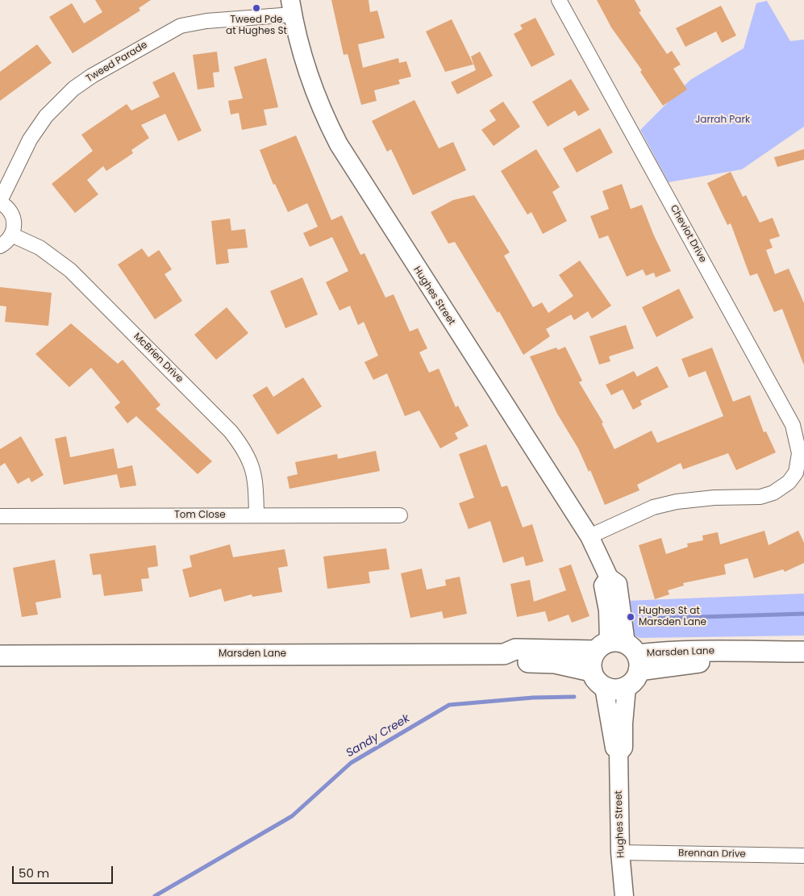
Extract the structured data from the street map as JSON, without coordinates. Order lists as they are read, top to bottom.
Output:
{
  "streets": {
    "main road": ["Marsden Lane"],
    "street": [
      "Tweed Parade",
      "Cheviot Drive",
      "Hughes Street",
      "McBrien Drive",
      "Tom Close",
      "Brennan Drive"
    ]
  },
  "crossings": [
    ["Tweed Parade", "Hughes Street"],
    ["Cheviot Drive", "Hughes Street"],
    ["Hughes Street", "Marsden Lane"],
    ["Hughes Street", "Brennan Drive"],
    ["McBrien Drive", "Tom Close"]
  ],
  "water": ["Sandy Creek"],
  "parks": ["Jarrah Park"],
  "places": ["Tweed Pde at Hughes St", "Hughes St at Marsden Lane"],
  "scale_bar": "50 m"
}
